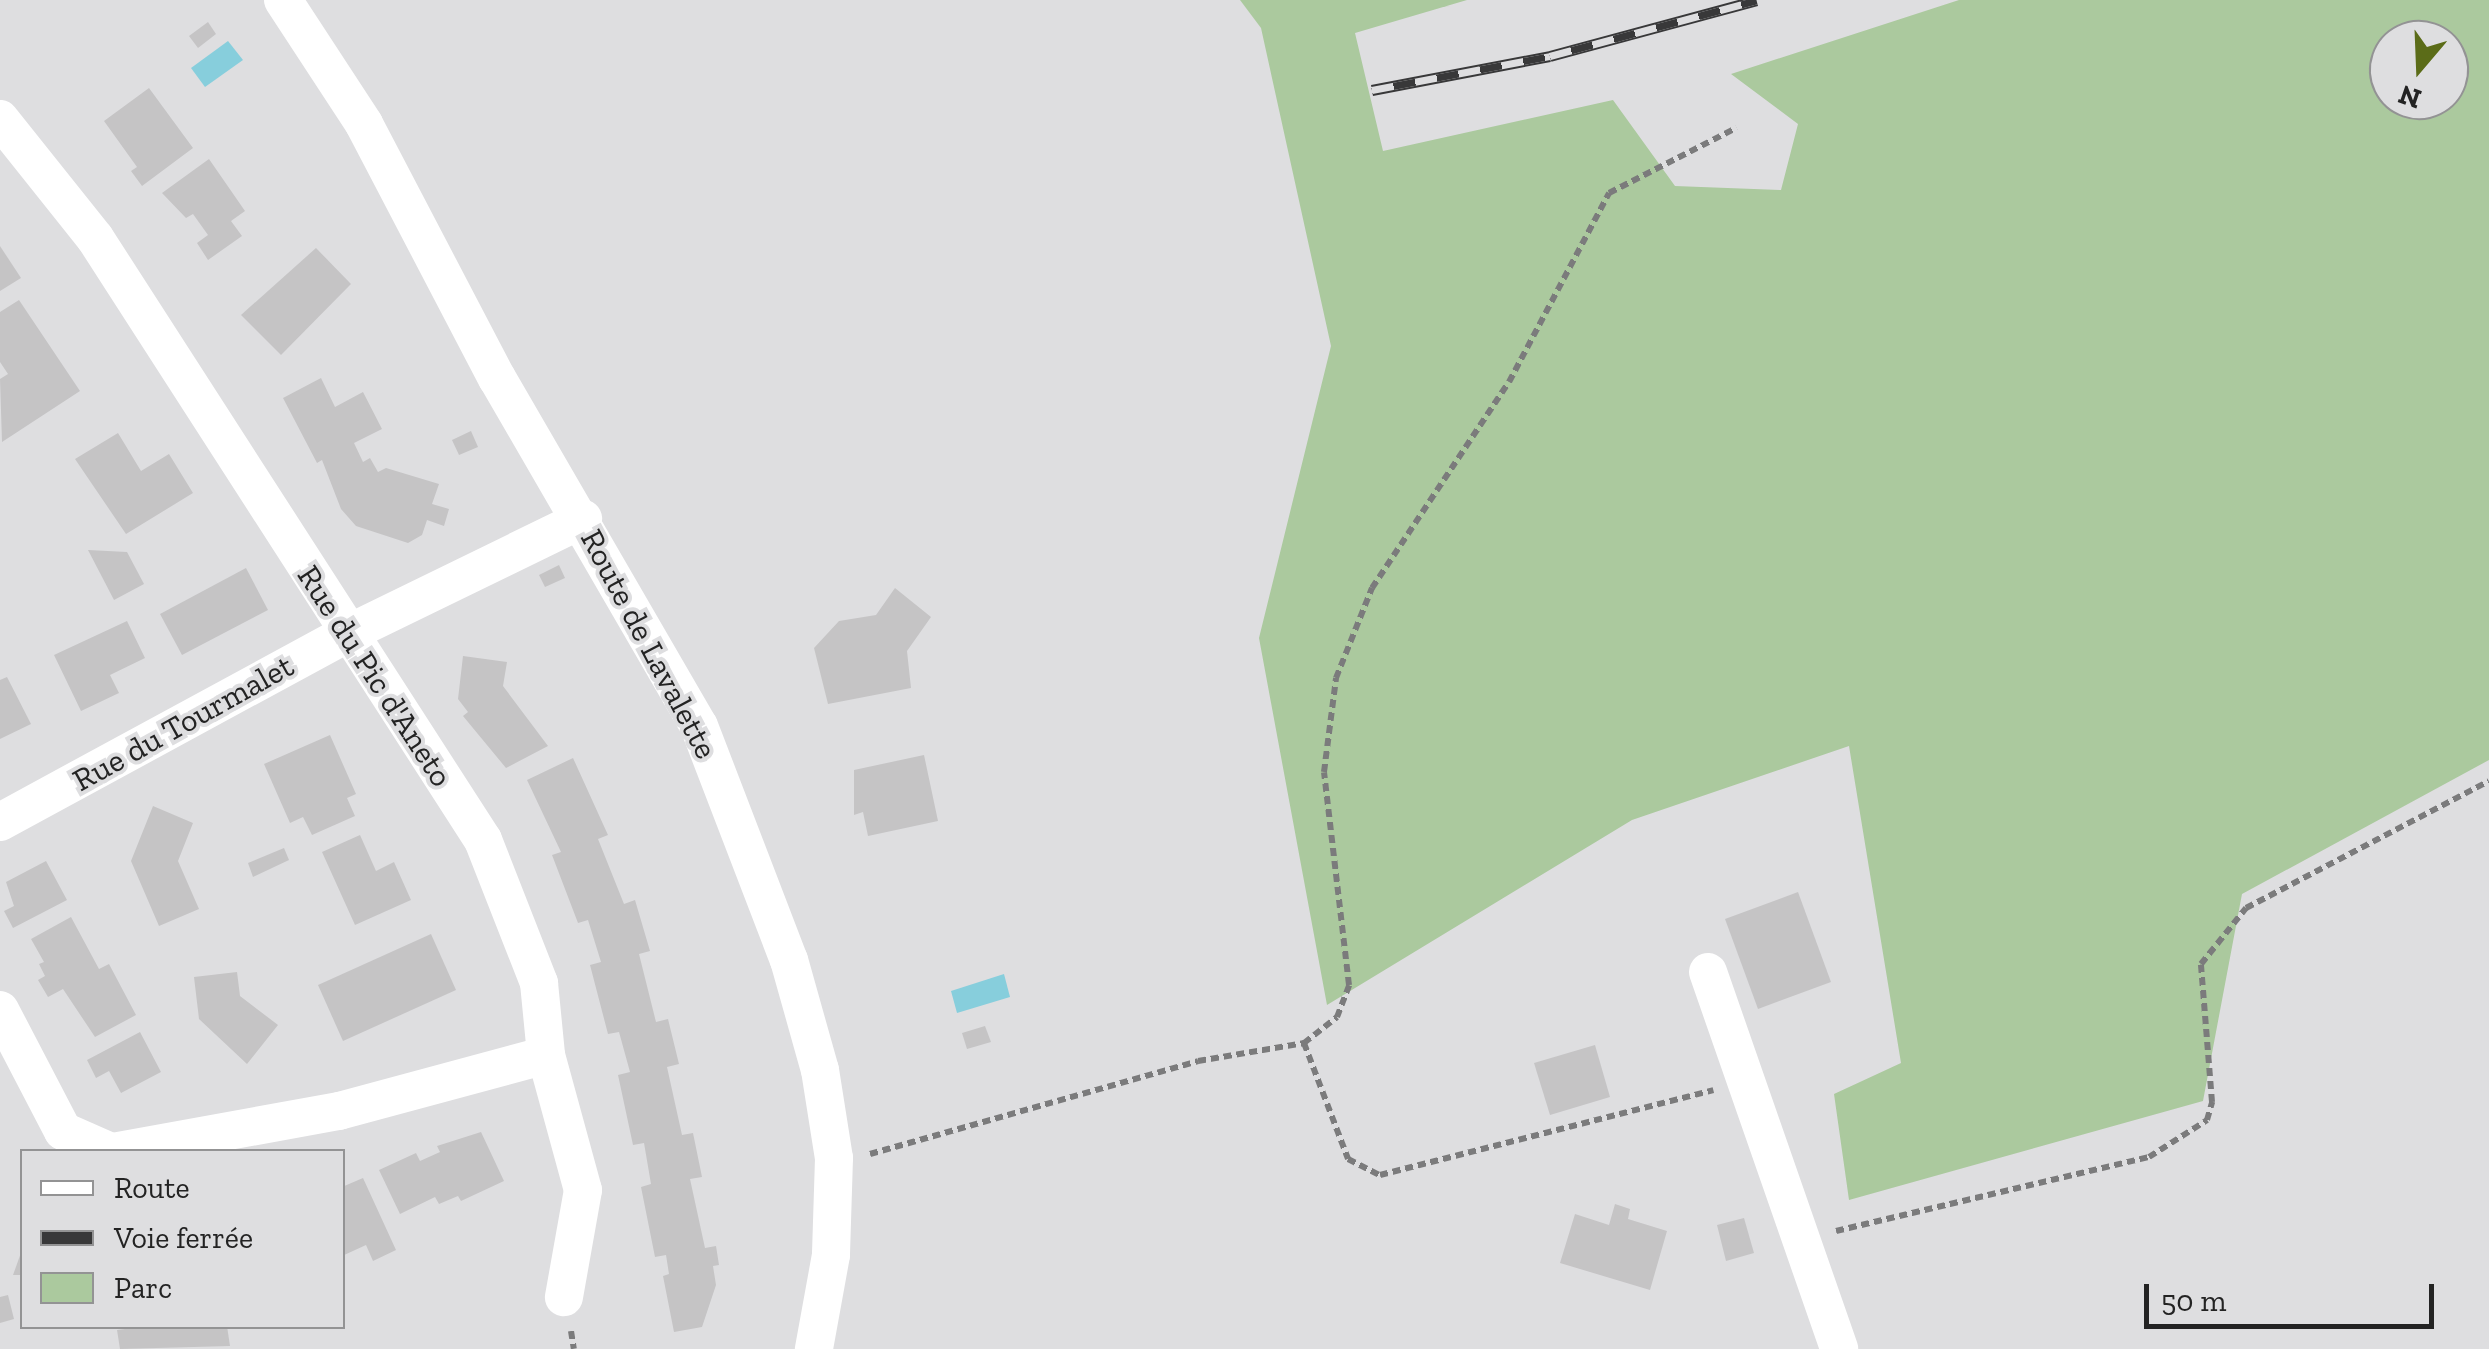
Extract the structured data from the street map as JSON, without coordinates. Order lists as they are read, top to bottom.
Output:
{
  "streets": {
    "street": ["Route de Lavalette", "Rue du Pic d'Aneto", "Rue du Tourmalet"]
  },
  "crossings": [
    ["Route de Lavalette", "Rue du Tourmalet"],
    ["Rue du Pic d'Aneto", "Rue du Tourmalet"]
  ],
  "legend": ["Route", "Voie ferrée", "Parc"],
  "scale_bar": "50 m",
  "north": "bottom"
}
